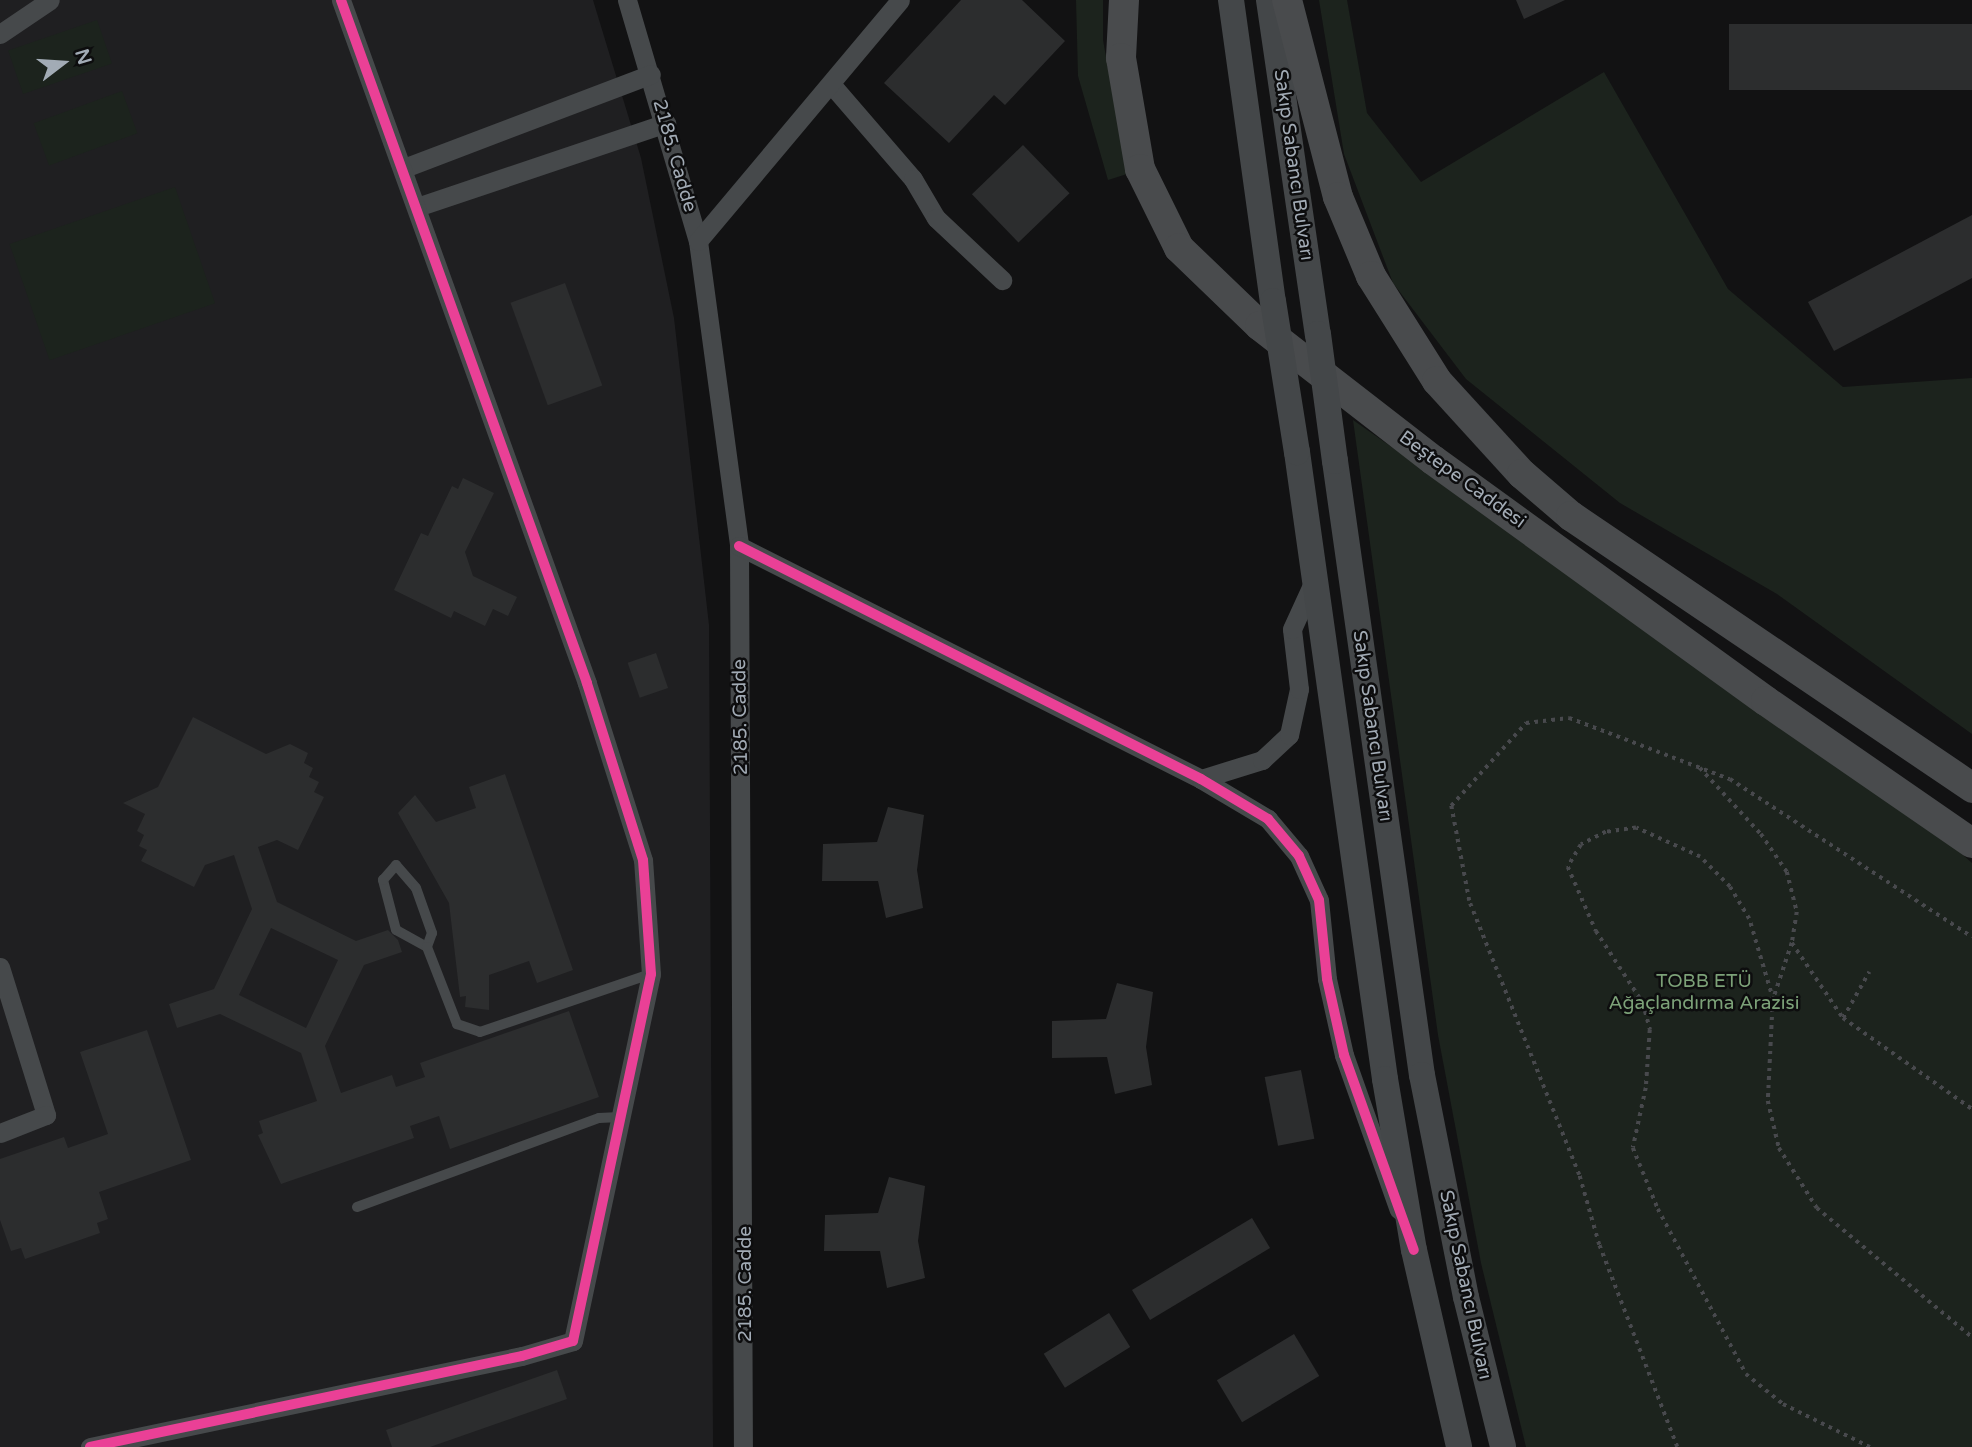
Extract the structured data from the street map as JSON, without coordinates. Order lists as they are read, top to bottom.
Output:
{
  "streets": {
    "main road": ["Sakıp Sabancı Bulvarı", "Beştepe Caddesi"],
    "street": ["2185. Cadde"]
  },
  "parks": ["TOBB ETÜ Ağaçlandırma Arazisi"],
  "north": "right"
}
